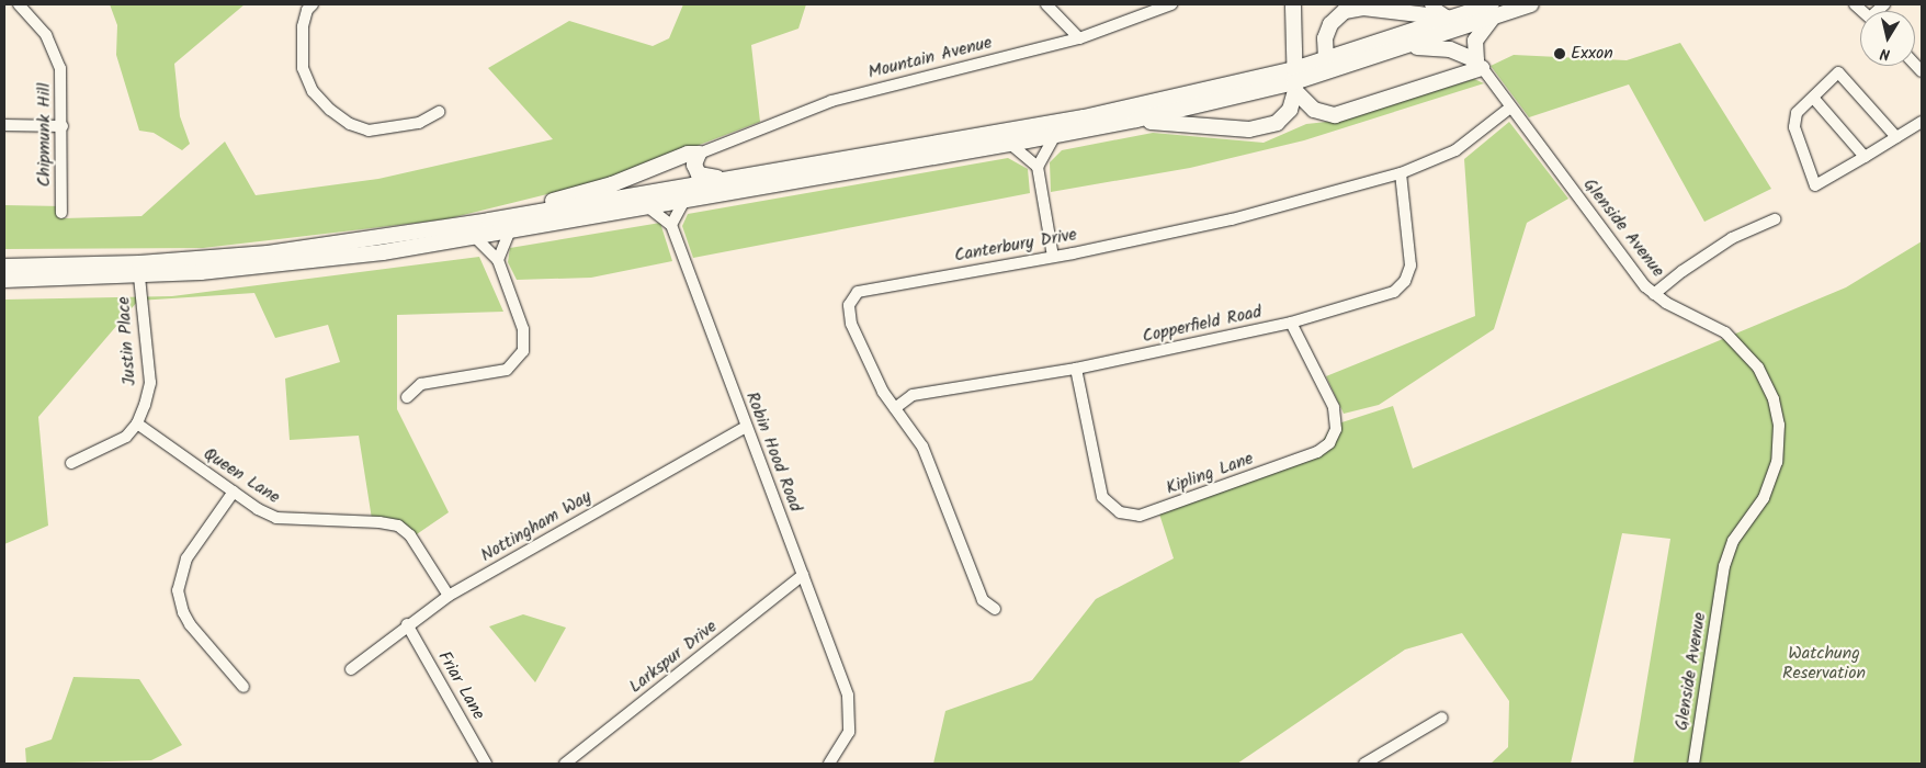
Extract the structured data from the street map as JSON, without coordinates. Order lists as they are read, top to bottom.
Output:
{
  "streets": {
    "street": [
      "Mountain Avenue",
      "Chipmunk Hill",
      "Glenside Avenue",
      "Canterbury Drive",
      "Copperfield Road",
      "Justin Place",
      "Robin Hood Road",
      "Kipling Lane",
      "Queen Lane",
      "Nottingham Way",
      "Larkspur Drive",
      "Friar Lane"
    ]
  },
  "crossings": [
    ["Glenside Avenue", "Canterbury Drive"],
    ["Canterbury Drive", "Copperfield Road"],
    ["Copperfield Road", "Kipling Lane"],
    ["Justin Place", "Queen Lane"],
    ["Robin Hood Road", "Nottingham Way"],
    ["Robin Hood Road", "Larkspur Drive"],
    ["Queen Lane", "Nottingham Way"],
    ["Nottingham Way", "Friar Lane"]
  ],
  "parks": ["Watchung Reservation"],
  "places": ["Exxon"],
  "north": "bottom"
}
